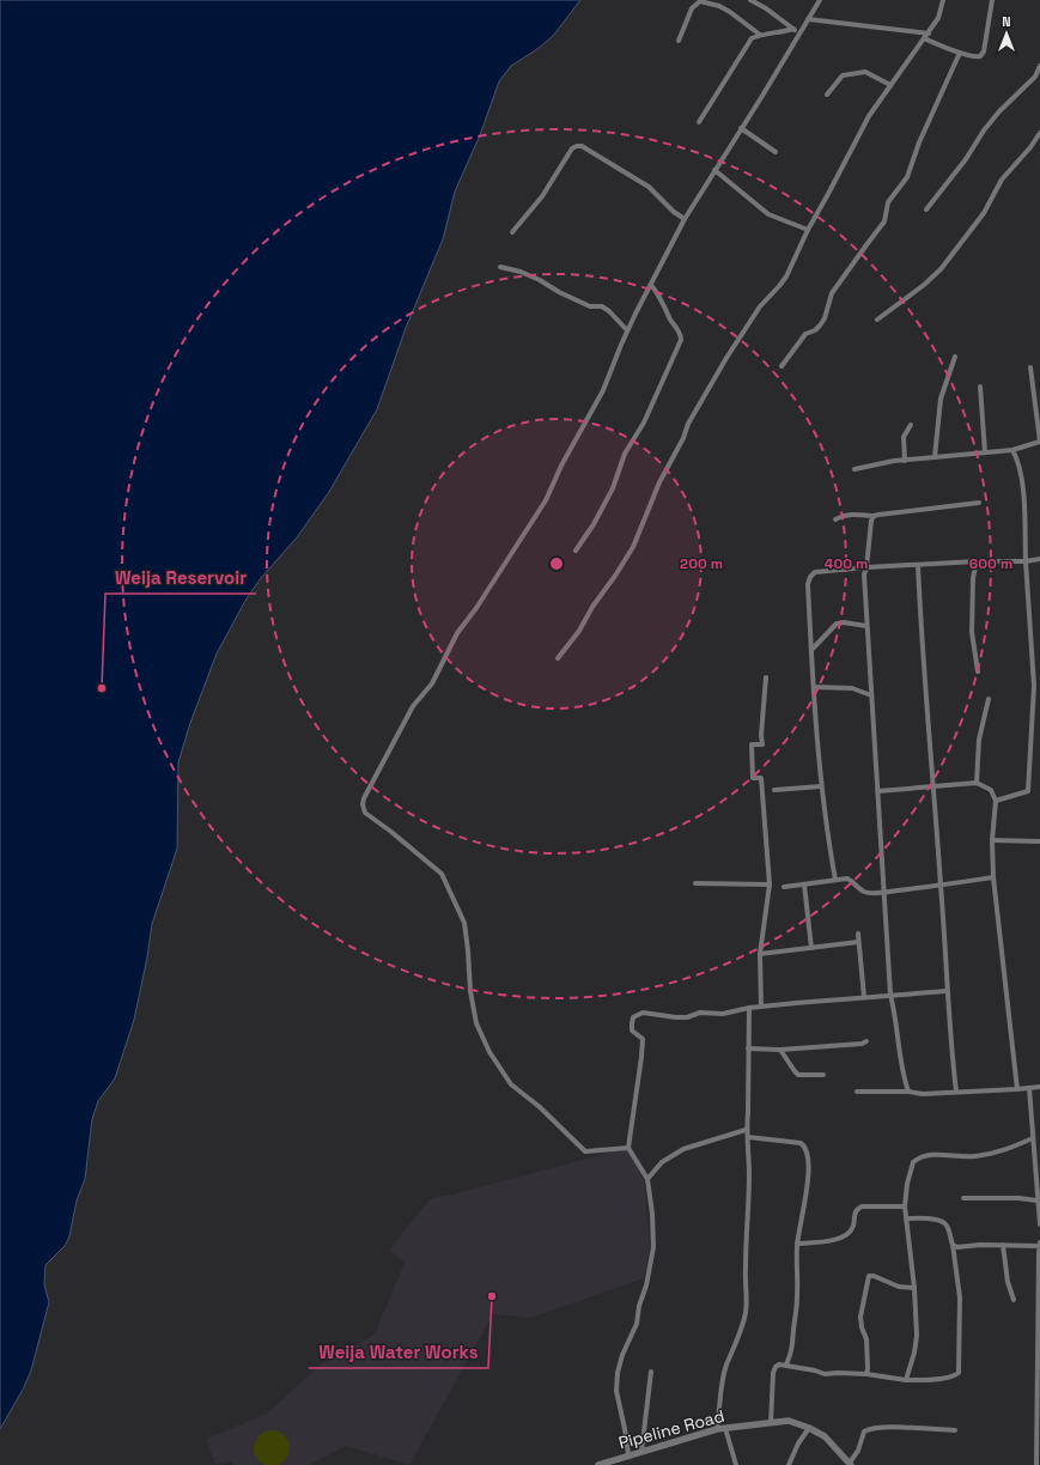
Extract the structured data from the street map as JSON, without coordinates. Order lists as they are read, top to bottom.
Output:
{
  "streets": {
    "street": ["Pipeline Road"]
  },
  "places": ["Weija Reservoir", "Weija Water Works"],
  "north": "top",
  "rings": ["200 m", "400 m", "600 m"]
}
